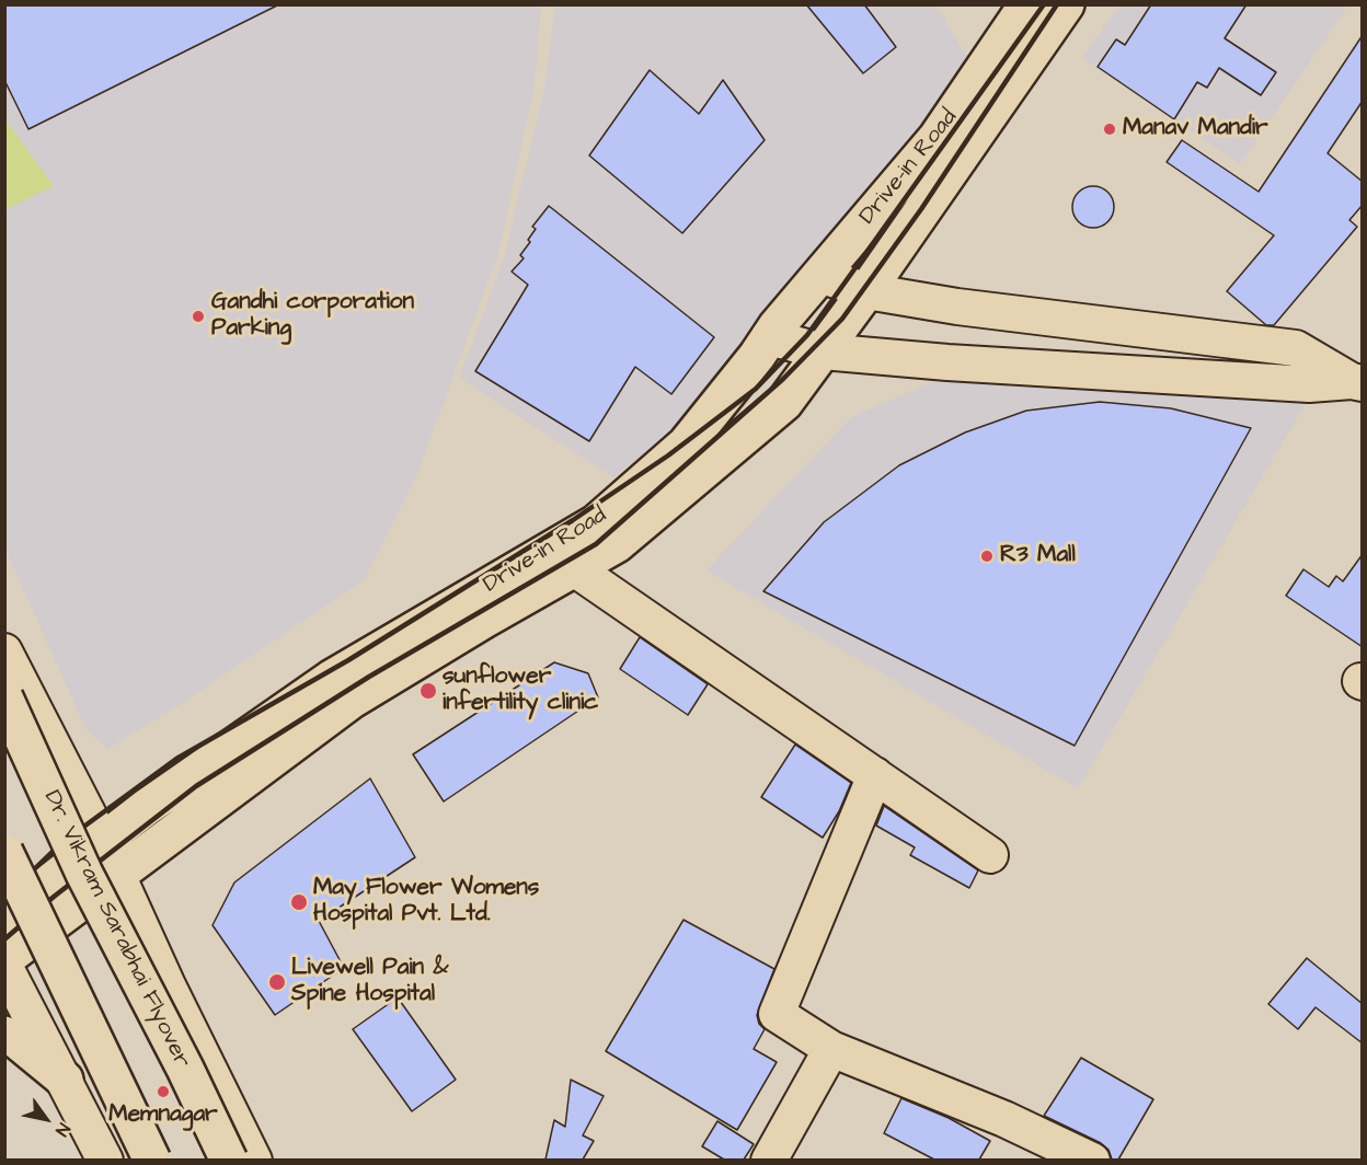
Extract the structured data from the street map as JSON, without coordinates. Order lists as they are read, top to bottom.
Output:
{
  "streets": {
    "main road": ["Drive-in Road", "Dr. Vikram Sarabhai Flyover"]
  },
  "places": [
    "Manav Mandir",
    "Gandhi corporation Parking",
    "R3 Mall",
    "sunflower infertility clinic",
    "May Flower Womens Hospital Pvt. Ltd.",
    "Livewell Pain & Spine Hospital",
    "Memnagar"
  ],
  "north": "bottom right"
}
